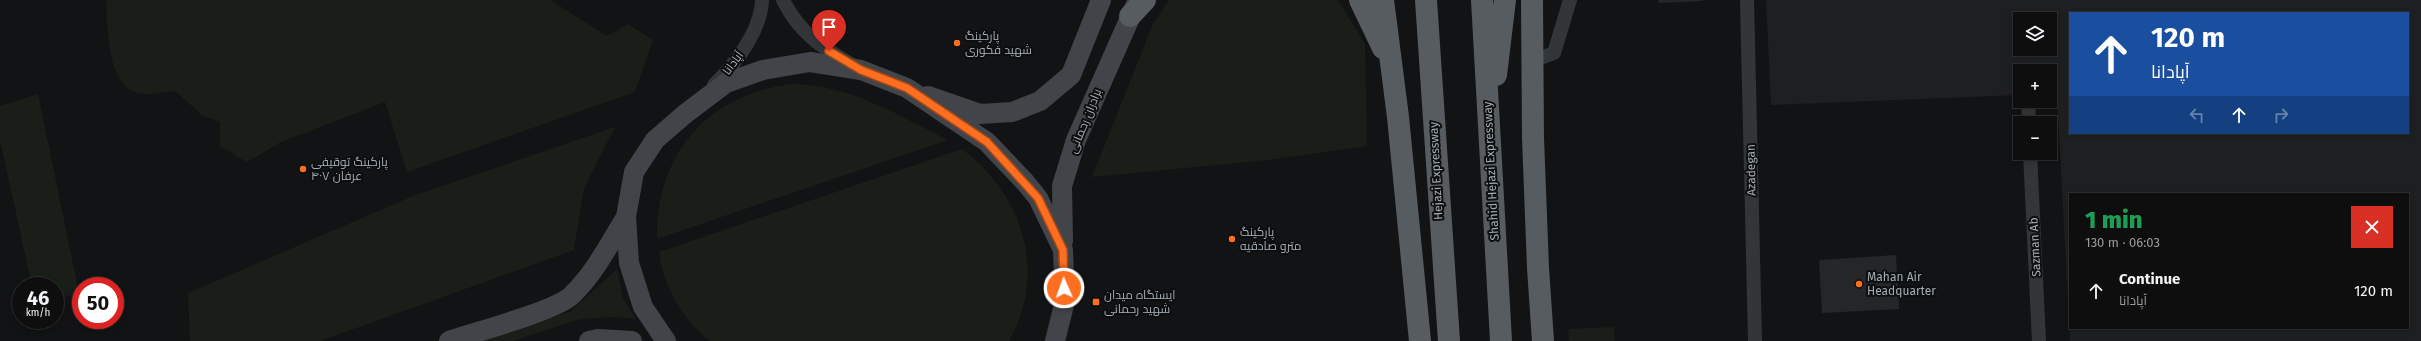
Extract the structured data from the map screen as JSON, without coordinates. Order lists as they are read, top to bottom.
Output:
{
  "streets": {
    "highway": ["Hejazi Expressway", "Shahid Hejazi Expressway"],
    "main road": ["برادران رحمانی"],
    "street": ["آپادانا", "Azadegan", "Sazman Ab"]
  },
  "places": {
    "other": [
      "پارکینگ شهید فکوری",
      "پارکینگ توقیفی عرفان ۴۰۷",
      "پارکینگ مترو صادقیه",
      "Mahan Air Headquarter"
    ],
    "transit": ["ایستگاه میدان شهید رحمانی"]
  },
  "page": {
    "map_buttons": ["+", "−"],
    "turn": ["120 m", "آپادانا"],
    "heading": ["1 min", "130 m · 06:03"],
    "list": [
      {
        "name": "Continue",
        "note": "آپادانا",
        "value": "120 m"
      }
    ],
    "speed": "46 km/h",
    "limit": "50"
  }
}
